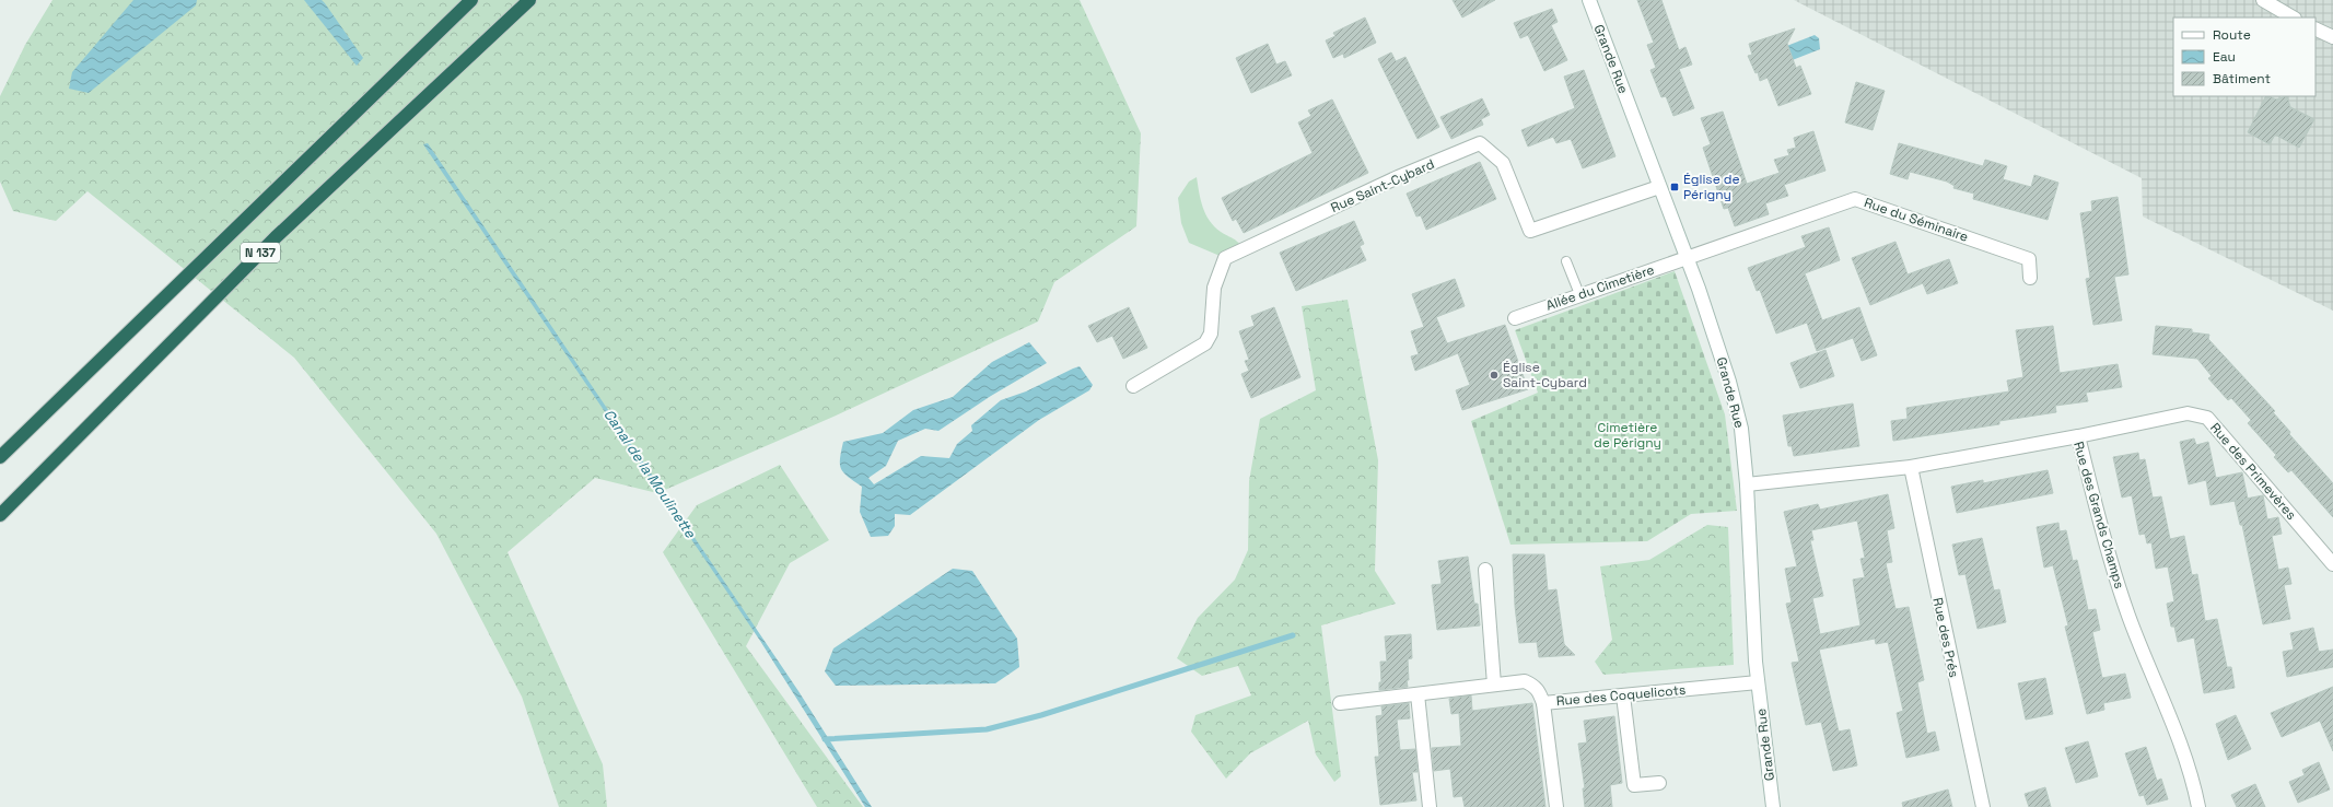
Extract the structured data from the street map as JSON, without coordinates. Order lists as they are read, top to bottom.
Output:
{
  "streets": {
    "highway": ["N 137"],
    "street": [
      "Grande Rue",
      "Rue Saint-Cybard",
      "Rue du Séminaire",
      "Allée du Cimetière",
      "Rue des Primevères",
      "Rue des Grands Champs",
      "Rue des Prés",
      "Rue des Coquelicots"
    ]
  },
  "crossings": [
    ["Grande Rue", "Rue Saint-Cybard"],
    ["Grande Rue", "Rue du Séminaire"],
    ["Grande Rue", "Allée du Cimetière"],
    ["Grande Rue", "Rue des Grands Champs"],
    ["Grande Rue", "Rue des Coquelicots"],
    ["Rue du Séminaire", "Allée du Cimetière"],
    ["Rue des Primevères", "Rue des Grands Champs"],
    ["Rue des Grands Champs", "Rue des Prés"]
  ],
  "water": ["Canal de la Moulinette"],
  "parks": ["Cimetière de Périgny"],
  "places": {
    "transit": ["Église de Périgny"],
    "other": ["Église Saint-Cybard"]
  },
  "legend": ["Route", "Eau", "Bâtiment"]
}
